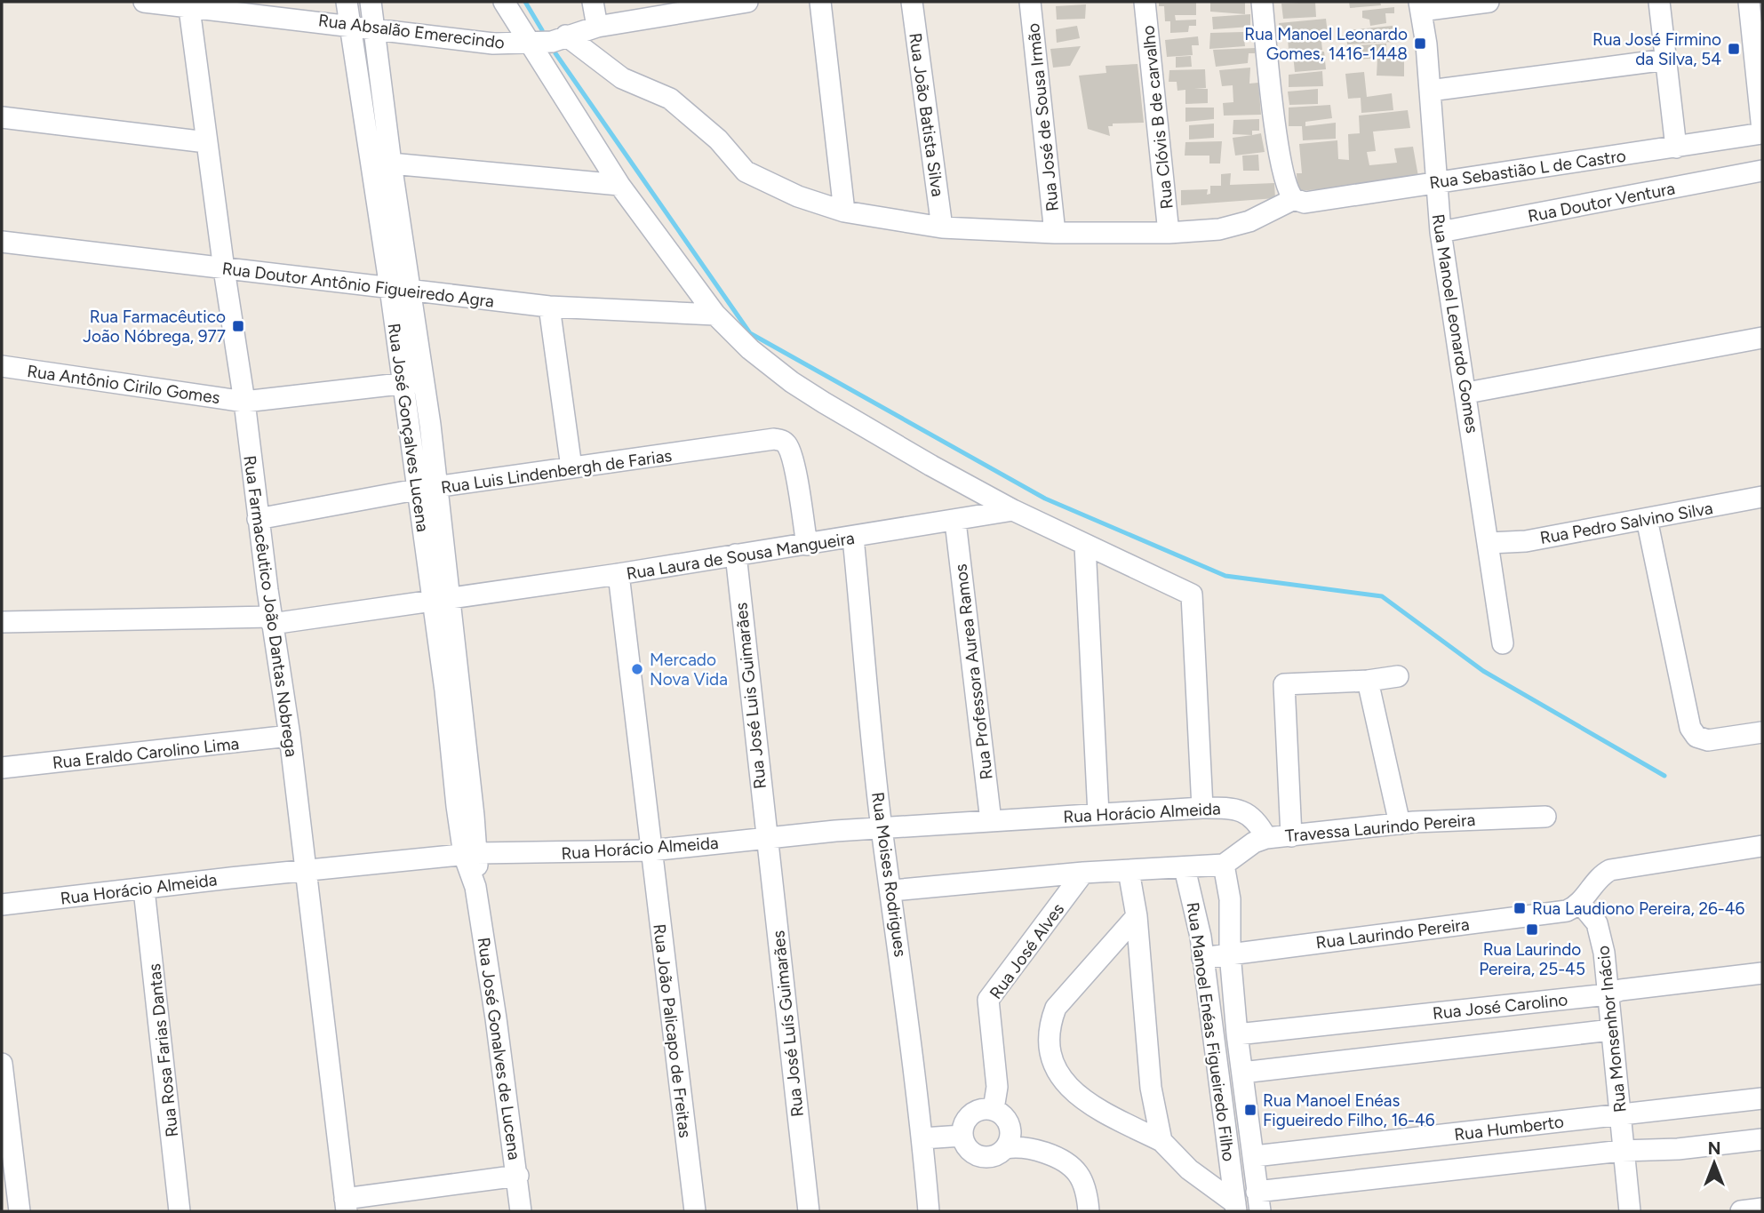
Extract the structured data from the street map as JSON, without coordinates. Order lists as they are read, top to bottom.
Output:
{
  "streets": {
    "street": [
      "Rua Absalão Emerecindo",
      "Rua João Batista Silva",
      "Rua José de Sousa Irmão",
      "Rua Clóvis B de carvalho",
      "Rua Sebastião L de Castro",
      "Rua Doutor Ventura",
      "Rua Doutor Antônio Figueiredo Agra",
      "Rua Manoel Leonardo Gomes",
      "Rua Antônio Cirilo Gomes",
      "Rua José Gonçalves Lucena",
      "Rua Luis Lindenbergh de Farias",
      "Rua Pedro Salvino Silva",
      "Rua Laura de Sousa Mangueira",
      "Rua Farmacêutico João Dantas Nobrega",
      "Rua Professora Aurea Ramos",
      "Rua José Luis Guimarães",
      "Rua Eraldo Carolino Lima",
      "Rua Horácio Almeida",
      "Travessa Laurindo Pereira",
      "Rua Moises Rodrigues",
      "Rua Laurindo Pereira",
      "Rua José Alves",
      "Rua José Carolino",
      "Rua José Luís Guimarães",
      "Rua Monsenhor Inácio",
      "Rua João Palicapo de Freitas",
      "Rua Manoel Enéas Figueiredo Filho",
      "Rua José Gonalves de Lucena",
      "Rua Rosa Farias Dantas",
      "Rua Humberto"
    ]
  },
  "crossings": [
    ["Rua Absalão Emerecindo", "Rua José Gonçalves Lucena"],
    ["Rua Absalão Emerecindo", "Rua Farmacêutico João Dantas Nobrega"],
    ["Rua Sebastião L de Castro", "Rua Manoel Leonardo Gomes"],
    ["Rua Doutor Ventura", "Rua Manoel Leonardo Gomes"],
    ["Rua Doutor Antônio Figueiredo Agra", "Rua José Gonçalves Lucena"],
    ["Rua Doutor Antônio Figueiredo Agra", "Rua Farmacêutico João Dantas Nobrega"],
    ["Rua Manoel Leonardo Gomes", "Rua Pedro Salvino Silva"],
    ["Rua Antônio Cirilo Gomes", "Rua José Gonçalves Lucena"],
    ["Rua Antônio Cirilo Gomes", "Rua Farmacêutico João Dantas Nobrega"],
    ["Rua José Gonçalves Lucena", "Rua Luis Lindenbergh de Farias"],
    ["Rua José Gonçalves Lucena", "Rua Laura de Sousa Mangueira"],
    ["Rua José Gonçalves Lucena", "Rua Horácio Almeida"],
    ["Rua José Gonçalves Lucena", "Rua José Gonalves de Lucena"],
    ["Rua Luis Lindenbergh de Farias", "Rua Laura de Sousa Mangueira"],
    ["Rua Luis Lindenbergh de Farias", "Rua Farmacêutico João Dantas Nobrega"],
    ["Rua Laura de Sousa Mangueira", "Rua Farmacêutico João Dantas Nobrega"],
    ["Rua Laura de Sousa Mangueira", "Rua Professora Aurea Ramos"],
    ["Rua Laura de Sousa Mangueira", "Rua José Luis Guimarães"],
    ["Rua Laura de Sousa Mangueira", "Rua Moises Rodrigues"],
    ["Rua Laura de Sousa Mangueira", "Rua João Palicapo de Freitas"],
    ["Rua Farmacêutico João Dantas Nobrega", "Rua Eraldo Carolino Lima"],
    ["Rua Farmacêutico João Dantas Nobrega", "Rua Horácio Almeida"],
    ["Rua Professora Aurea Ramos", "Rua Horácio Almeida"],
    ["Rua José Luis Guimarães", "Rua Horácio Almeida"],
    ["Rua José Luis Guimarães", "Rua José Luís Guimarães"],
    ["Rua Horácio Almeida", "Travessa Laurindo Pereira"],
    ["Rua Horácio Almeida", "Rua Moises Rodrigues"],
    ["Rua Horácio Almeida", "Rua José Luís Guimarães"],
    ["Rua Horácio Almeida", "Rua João Palicapo de Freitas"],
    ["Rua Horácio Almeida", "Rua José Gonalves de Lucena"],
    ["Rua Horácio Almeida", "Rua Rosa Farias Dantas"],
    ["Travessa Laurindo Pereira", "Rua Manoel Enéas Figueiredo Filho"],
    ["Rua Laurindo Pereira", "Rua Monsenhor Inácio"],
    ["Rua Laurindo Pereira", "Rua Manoel Enéas Figueiredo Filho"],
    ["Rua José Carolino", "Rua Monsenhor Inácio"],
    ["Rua José Carolino", "Rua Manoel Enéas Figueiredo Filho"],
    ["Rua Monsenhor Inácio", "Rua Humberto"],
    ["Rua Manoel Enéas Figueiredo Filho", "Rua Humberto"]
  ],
  "places": {
    "transit": [
      "Rua Manoel Leonardo Gomes, 1416-1448",
      "Rua José Firmino da Silva, 54",
      "Rua Farmacêutico João Nóbrega, 977",
      "Rua Laudiono Pereira, 26-46",
      "Rua Laurindo Pereira, 25-45",
      "Rua Manoel Enéas Figueiredo Filho, 16-46"
    ],
    "other": ["Mercado Nova Vida"]
  },
  "north": "top"
}
